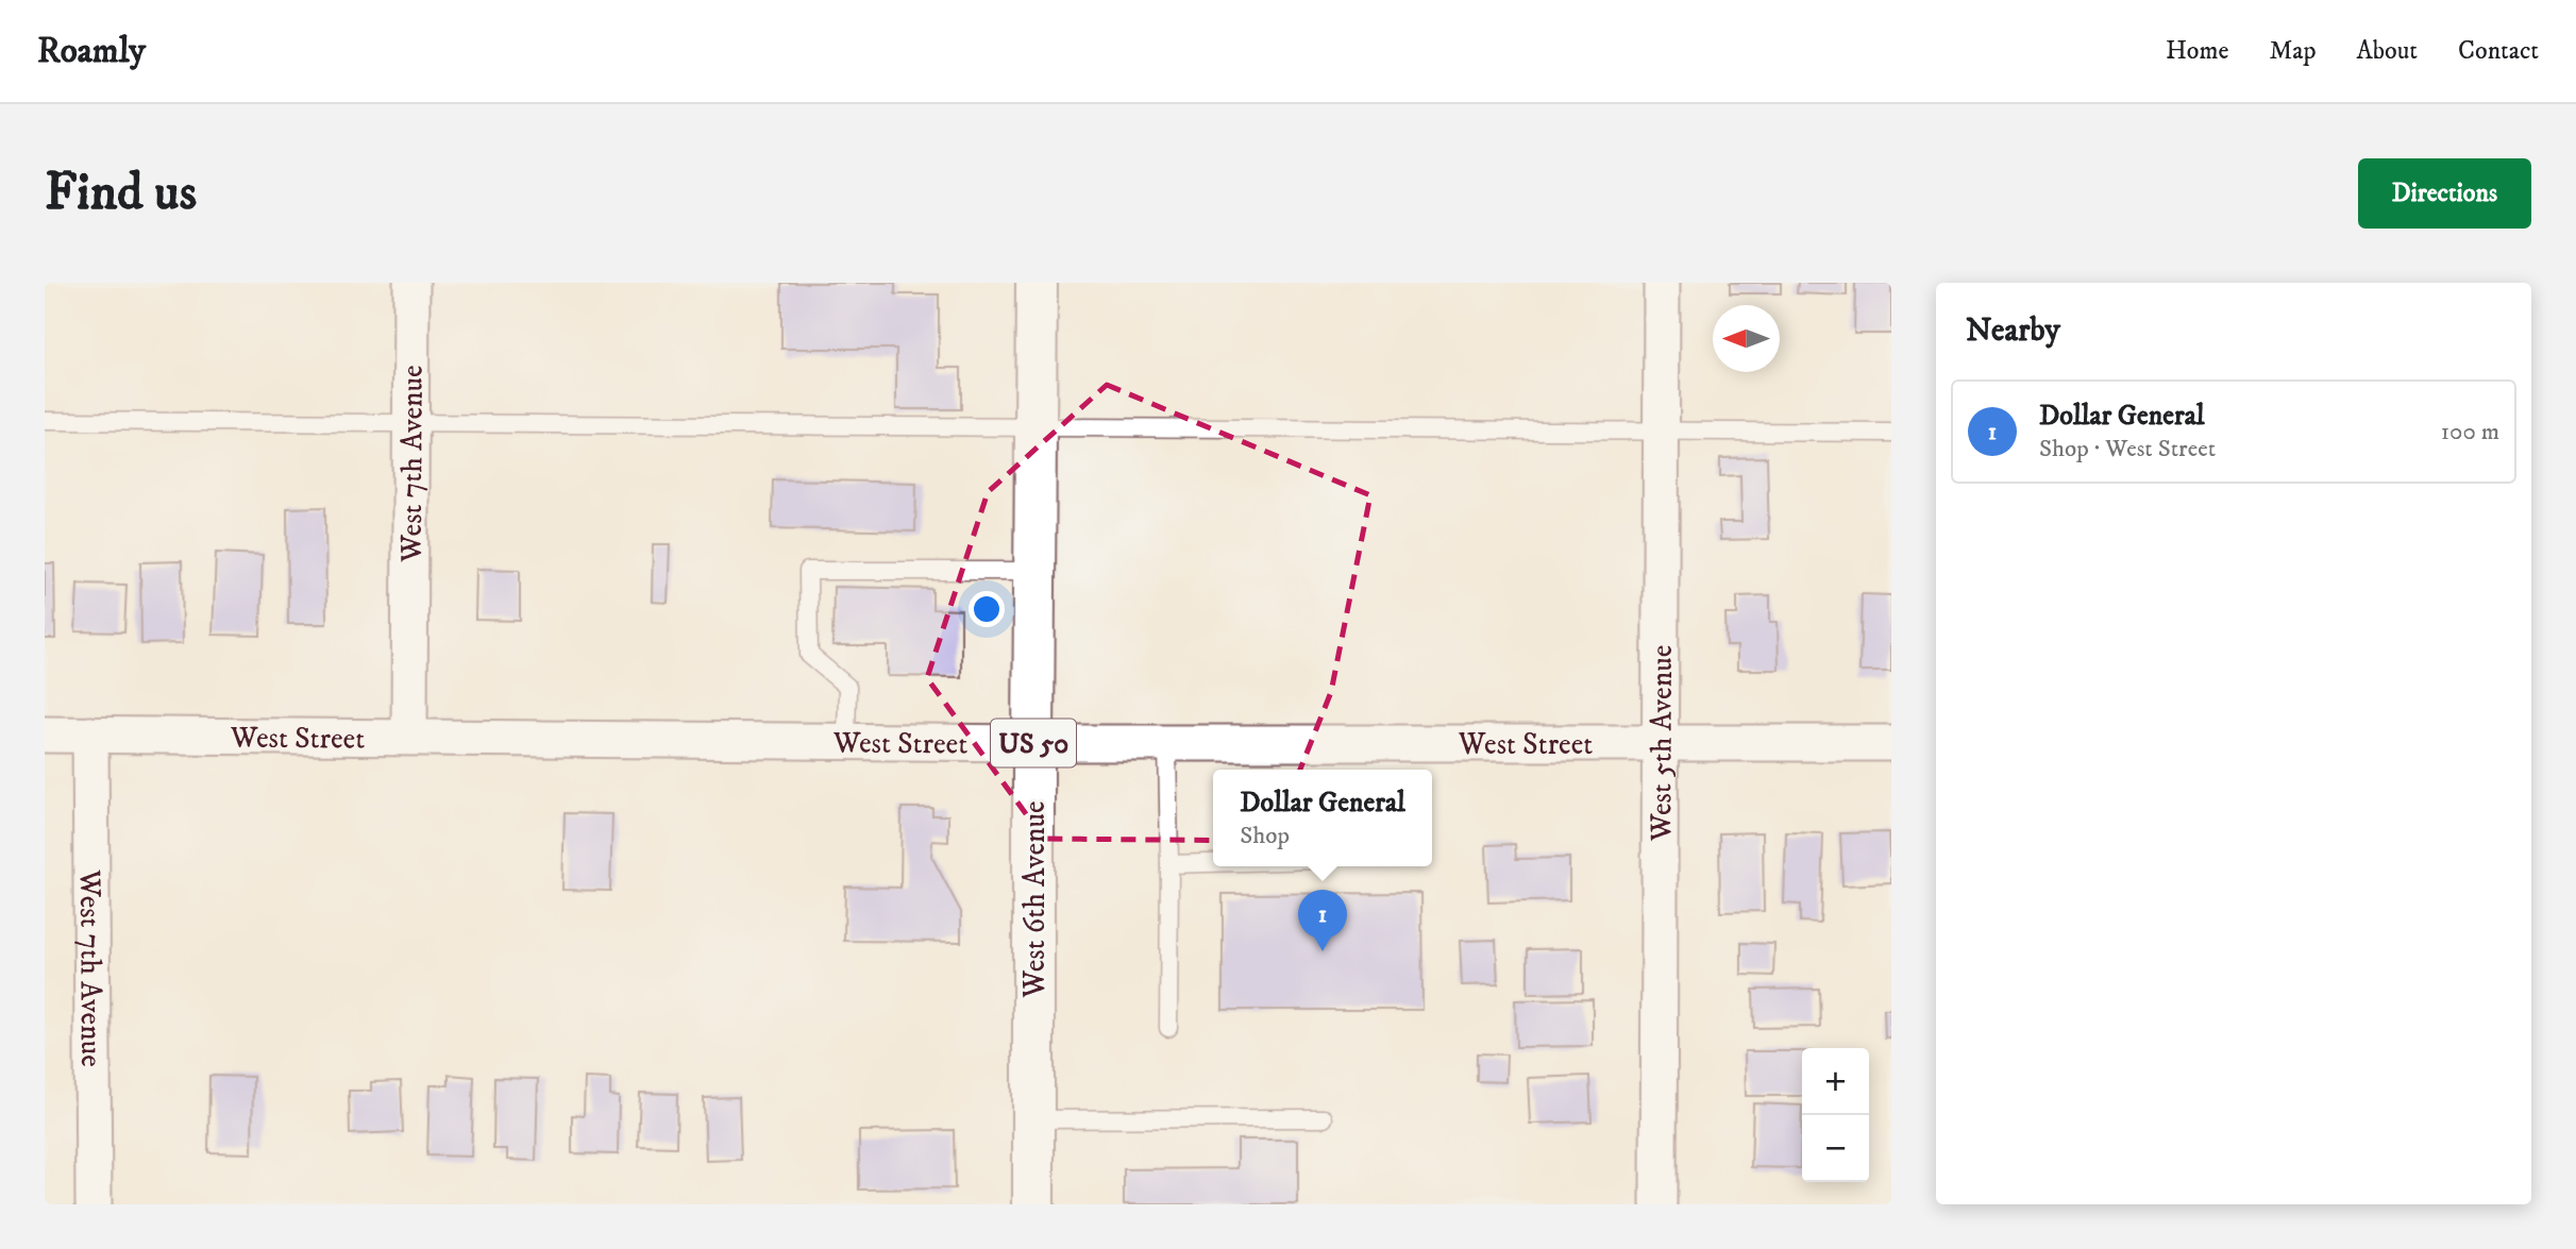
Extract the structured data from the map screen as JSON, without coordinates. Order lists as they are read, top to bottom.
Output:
{
  "streets": {
    "main road": ["US 50", "West 6th Avenue"],
    "street": ["West 7th Avenue", "West Street", "West 5th Avenue"]
  },
  "crossings": [
    ["West 7th Avenue", "West Street"],
    ["West Street", "West 5th Avenue"],
    ["West Street", "West 6th Avenue"]
  ],
  "north": "left",
  "page": {
    "header": "Roamly",
    "nav": [
      "Home",
      "Map",
      "About",
      "Contact"
    ],
    "buttons": "Directions",
    "title": "Find us",
    "heading": "Nearby",
    "list": [
      {
        "mark": "1",
        "name": "Dollar General",
        "note": "Shop · West Street",
        "value": "100 m"
      }
    ],
    "popup": ["Dollar General", "Shop"],
    "pins": "1",
    "map_buttons": ["+", "−"]
  }
}
